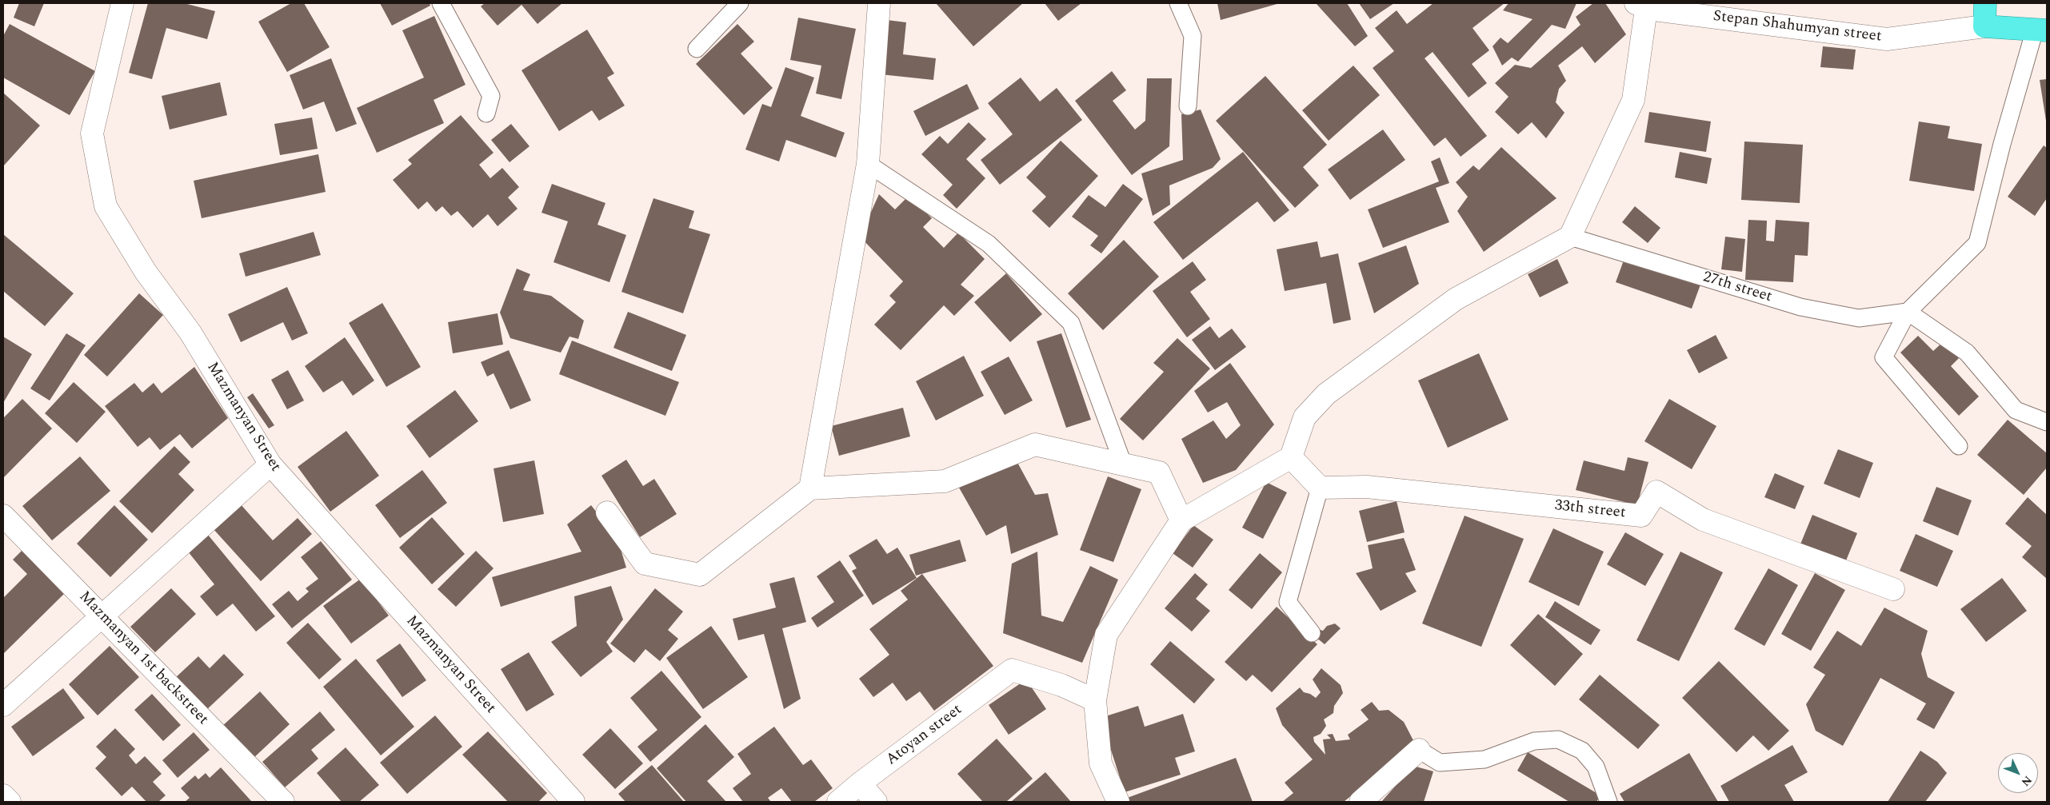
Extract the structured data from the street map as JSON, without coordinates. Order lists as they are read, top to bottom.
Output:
{
  "streets": {
    "street": [
      "Stepan Shahumyan street",
      "Mazmanyan Street",
      "33th street",
      "Mazmanyan 1st backstreet",
      "Atoyan street"
    ],
    "lane": ["27th street"]
  },
  "north": "bottom right"
}
